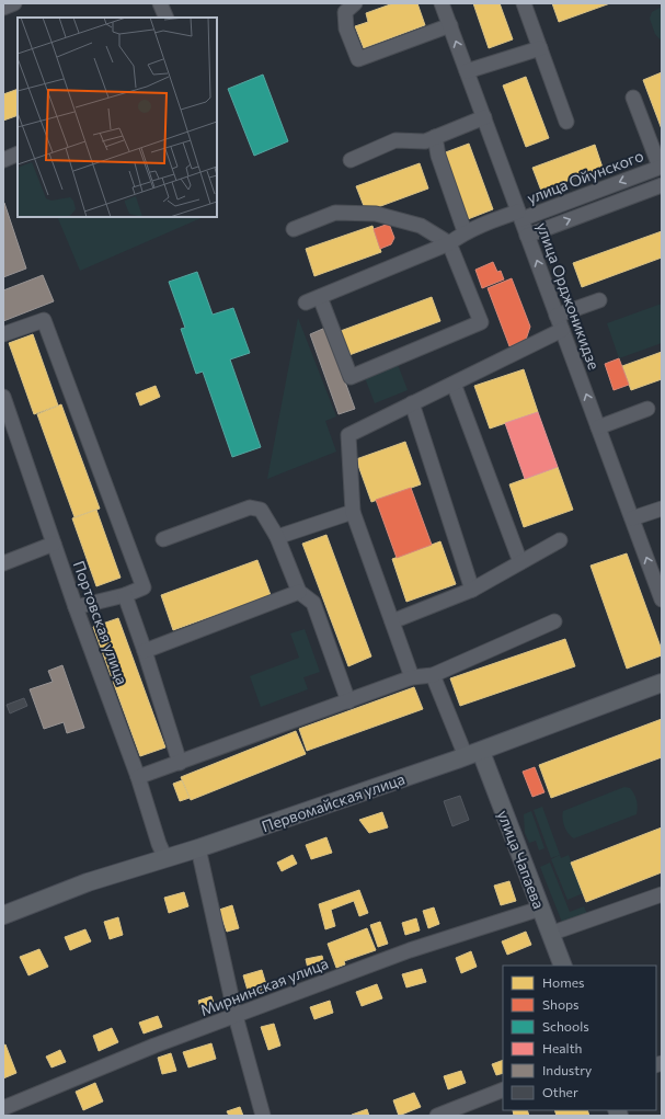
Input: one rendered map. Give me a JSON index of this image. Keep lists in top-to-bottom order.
{
  "streets": {
    "main road": ["Первомайская улица", "улица Чапаева"],
    "street": [
      "улица Ойунского",
      "улица Орджоникидзе",
      "Портовская улица",
      "Мирнинская улица"
    ]
  },
  "crossings": [
    ["улица Ойунского", "улица Орджоникидзе"],
    ["Портовская улица", "Первомайская улица"],
    ["Первомайская улица", "улица Чапаева"],
    ["улица Чапаева", "Мирнинская улица"]
  ],
  "legend": [
    "Homes",
    "Shops",
    "Schools",
    "Health",
    "Industry",
    "Other"
  ]
}
